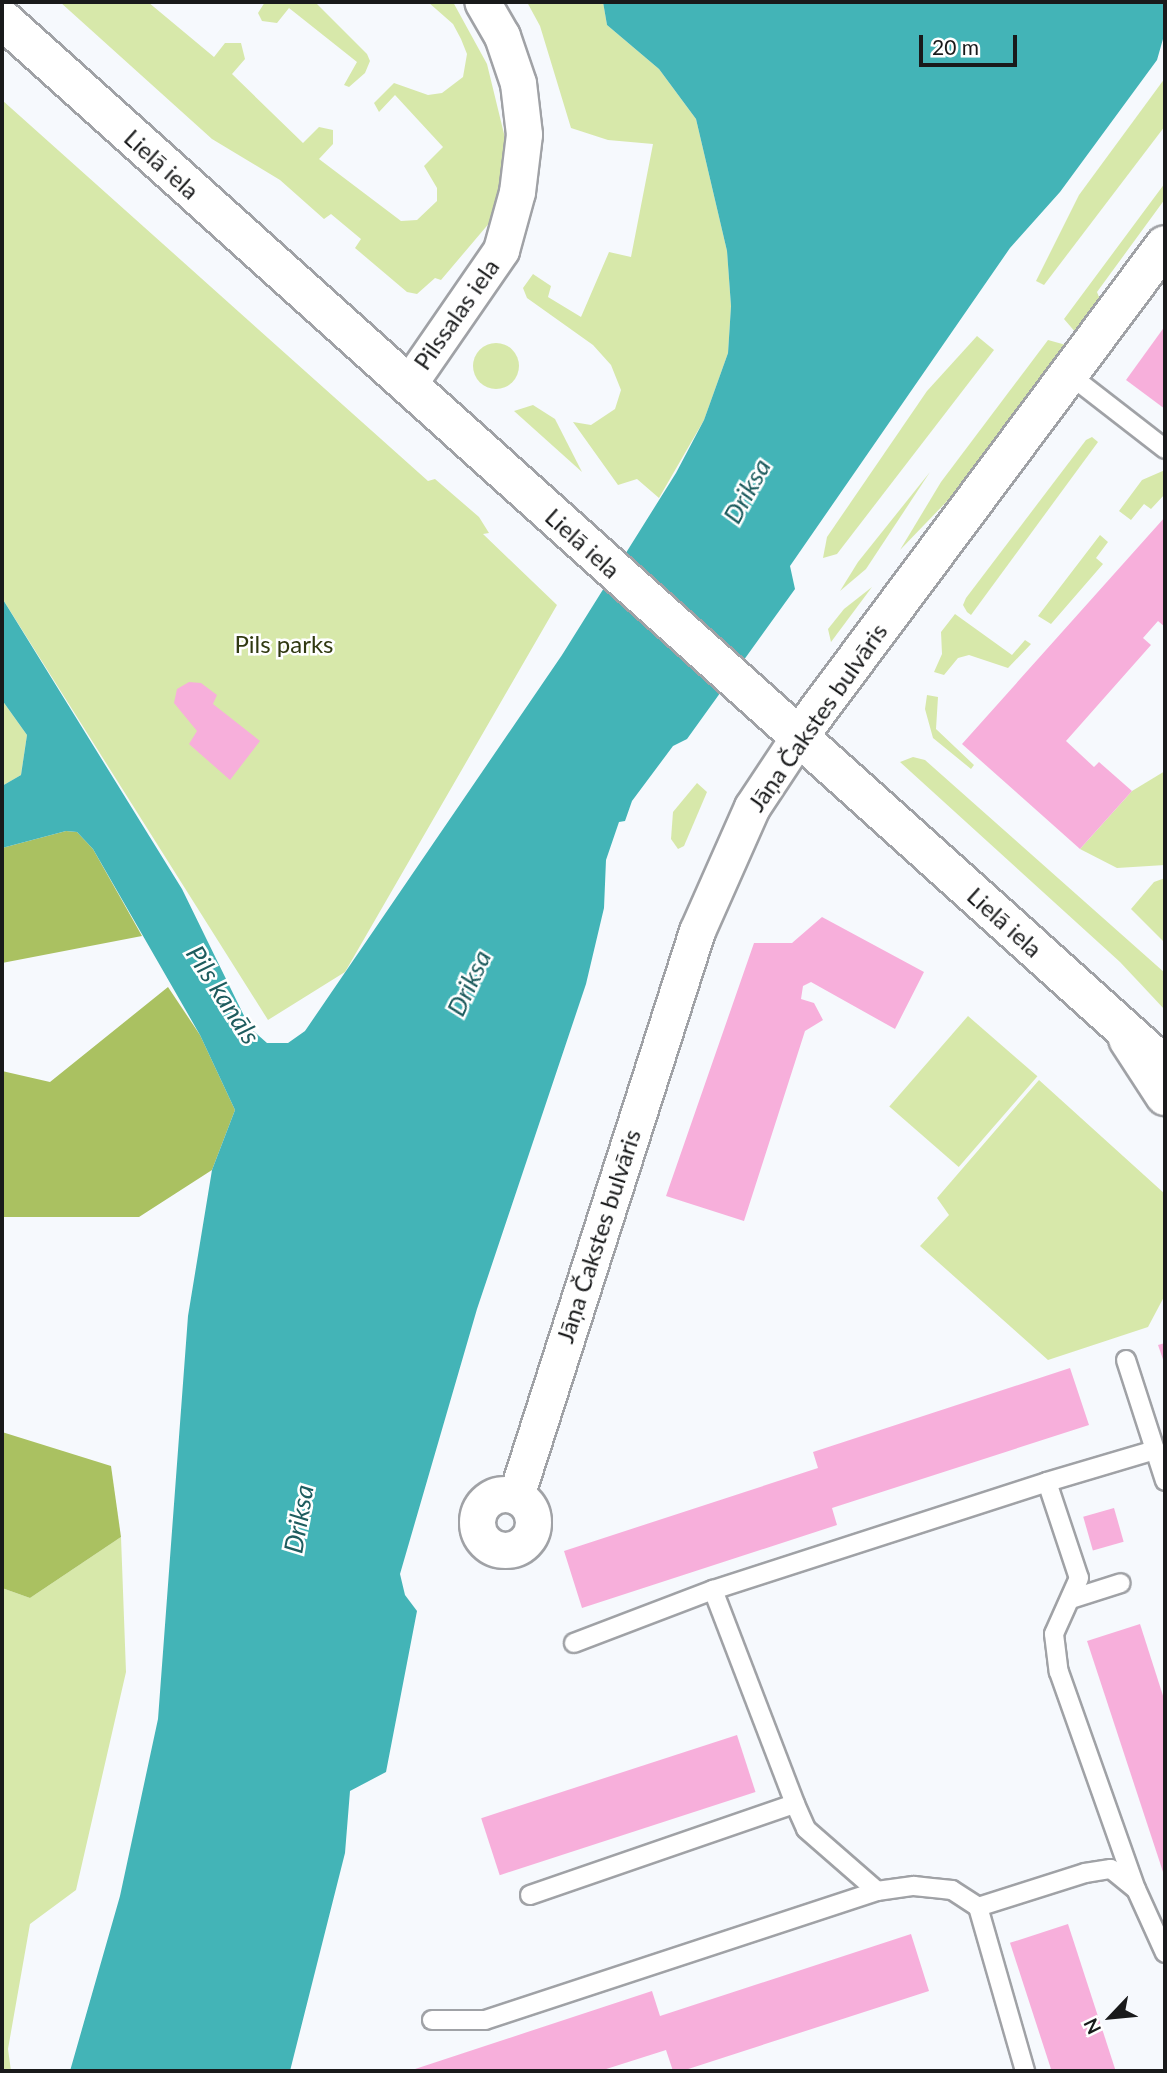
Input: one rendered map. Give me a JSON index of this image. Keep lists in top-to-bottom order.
{
  "streets": {
    "main road": ["Lielā iela", "Jāņa Čakstes bulvāris"],
    "street": ["Pilssalas iela"]
  },
  "crossings": [
    ["Lielā iela", "Pilssalas iela"],
    ["Lielā iela", "Jāņa Čakstes bulvāris"]
  ],
  "water": ["Driksa", "Pils kanāls"],
  "parks": ["Pils parks"],
  "scale_bar": "20 m",
  "north": "bottom left"
}
